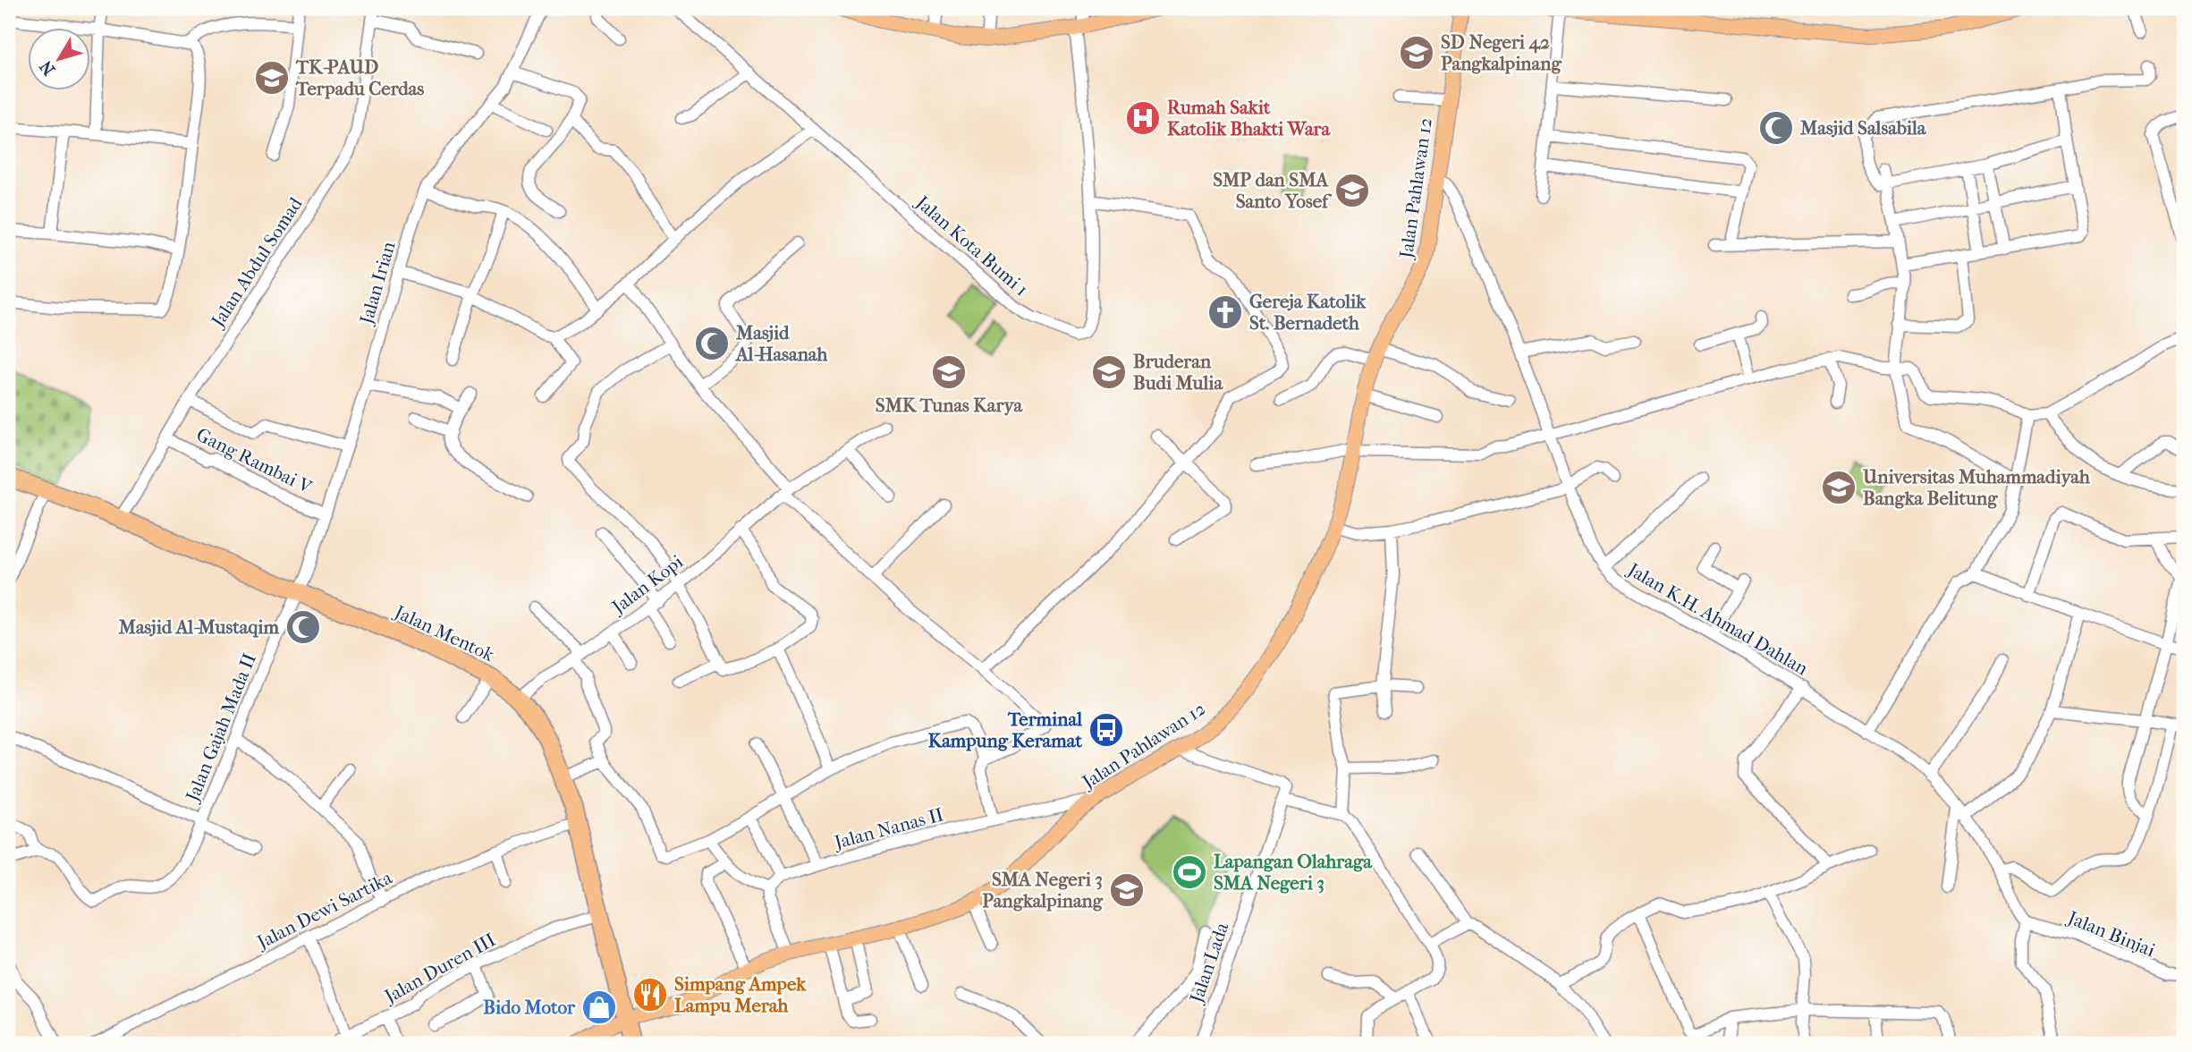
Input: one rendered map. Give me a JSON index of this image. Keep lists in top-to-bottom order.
{
  "streets": {
    "highway": ["Jalan Mentok"],
    "main road": ["Jalan Pahlawan 12"],
    "street": [
      "Jalan Kota Bumi 1",
      "Jalan Abdul Somad",
      "Jalan Irian",
      "Gang Rambai V",
      "Jalan Kopi",
      "Jalan K.H. Ahmad Dahlan",
      "Jalan Gajah Mada II",
      "Jalan Nanas II",
      "Jalan Dewi Sartika",
      "Jalan Binjai",
      "Jalan Lada",
      "Jalan Duren III"
    ]
  },
  "crossings": [
    ["Jalan Pahlawan 12", "Jalan K.H. Ahmad Dahlan"],
    ["Jalan Pahlawan 12", "Jalan Mentok"],
    ["Jalan Pahlawan 12", "Jalan Nanas II"],
    ["Jalan Abdul Somad", "Gang Rambai V"],
    ["Jalan Abdul Somad", "Jalan Mentok"],
    ["Jalan Irian", "Gang Rambai V"],
    ["Jalan Irian", "Jalan Mentok"],
    ["Jalan Irian", "Jalan Gajah Mada II"],
    ["Jalan Kopi", "Jalan Mentok"],
    ["Jalan K.H. Ahmad Dahlan", "Jalan Binjai"],
    ["Jalan Mentok", "Jalan Gajah Mada II"],
    ["Jalan Mentok", "Jalan Dewi Sartika"],
    ["Jalan Mentok", "Jalan Duren III"]
  ],
  "places": {
    "school or university": [
      "SD Negeri 42 Pangkalpinang",
      "TK-PAUD Terpadu Cerdas",
      "SMP dan SMA Santo Yosef",
      "SMK Tunas Karya",
      "Bruderan Budi Mulia",
      "Universitas Muhammadiyah Bangka Belitung",
      "SMA Negeri 3 Pangkalpinang"
    ],
    "hospital": ["Rumah Sakit Katolik Bhakti Wara"],
    "mosque": ["Masjid Salsabila", "Masjid Al-Hasanah", "Masjid Al-Mustaqim"],
    "church": ["Gereja Katolik St. Bernadeth"],
    "bus stop": ["Terminal Kampung Keramat"],
    "sports": ["Lapangan Olahraga SMA Negeri 3"],
    "restaurant": ["Simpang Ampek Lampu Merah"],
    "shop": ["Bido Motor"]
  },
  "north": "bottom left"
}
